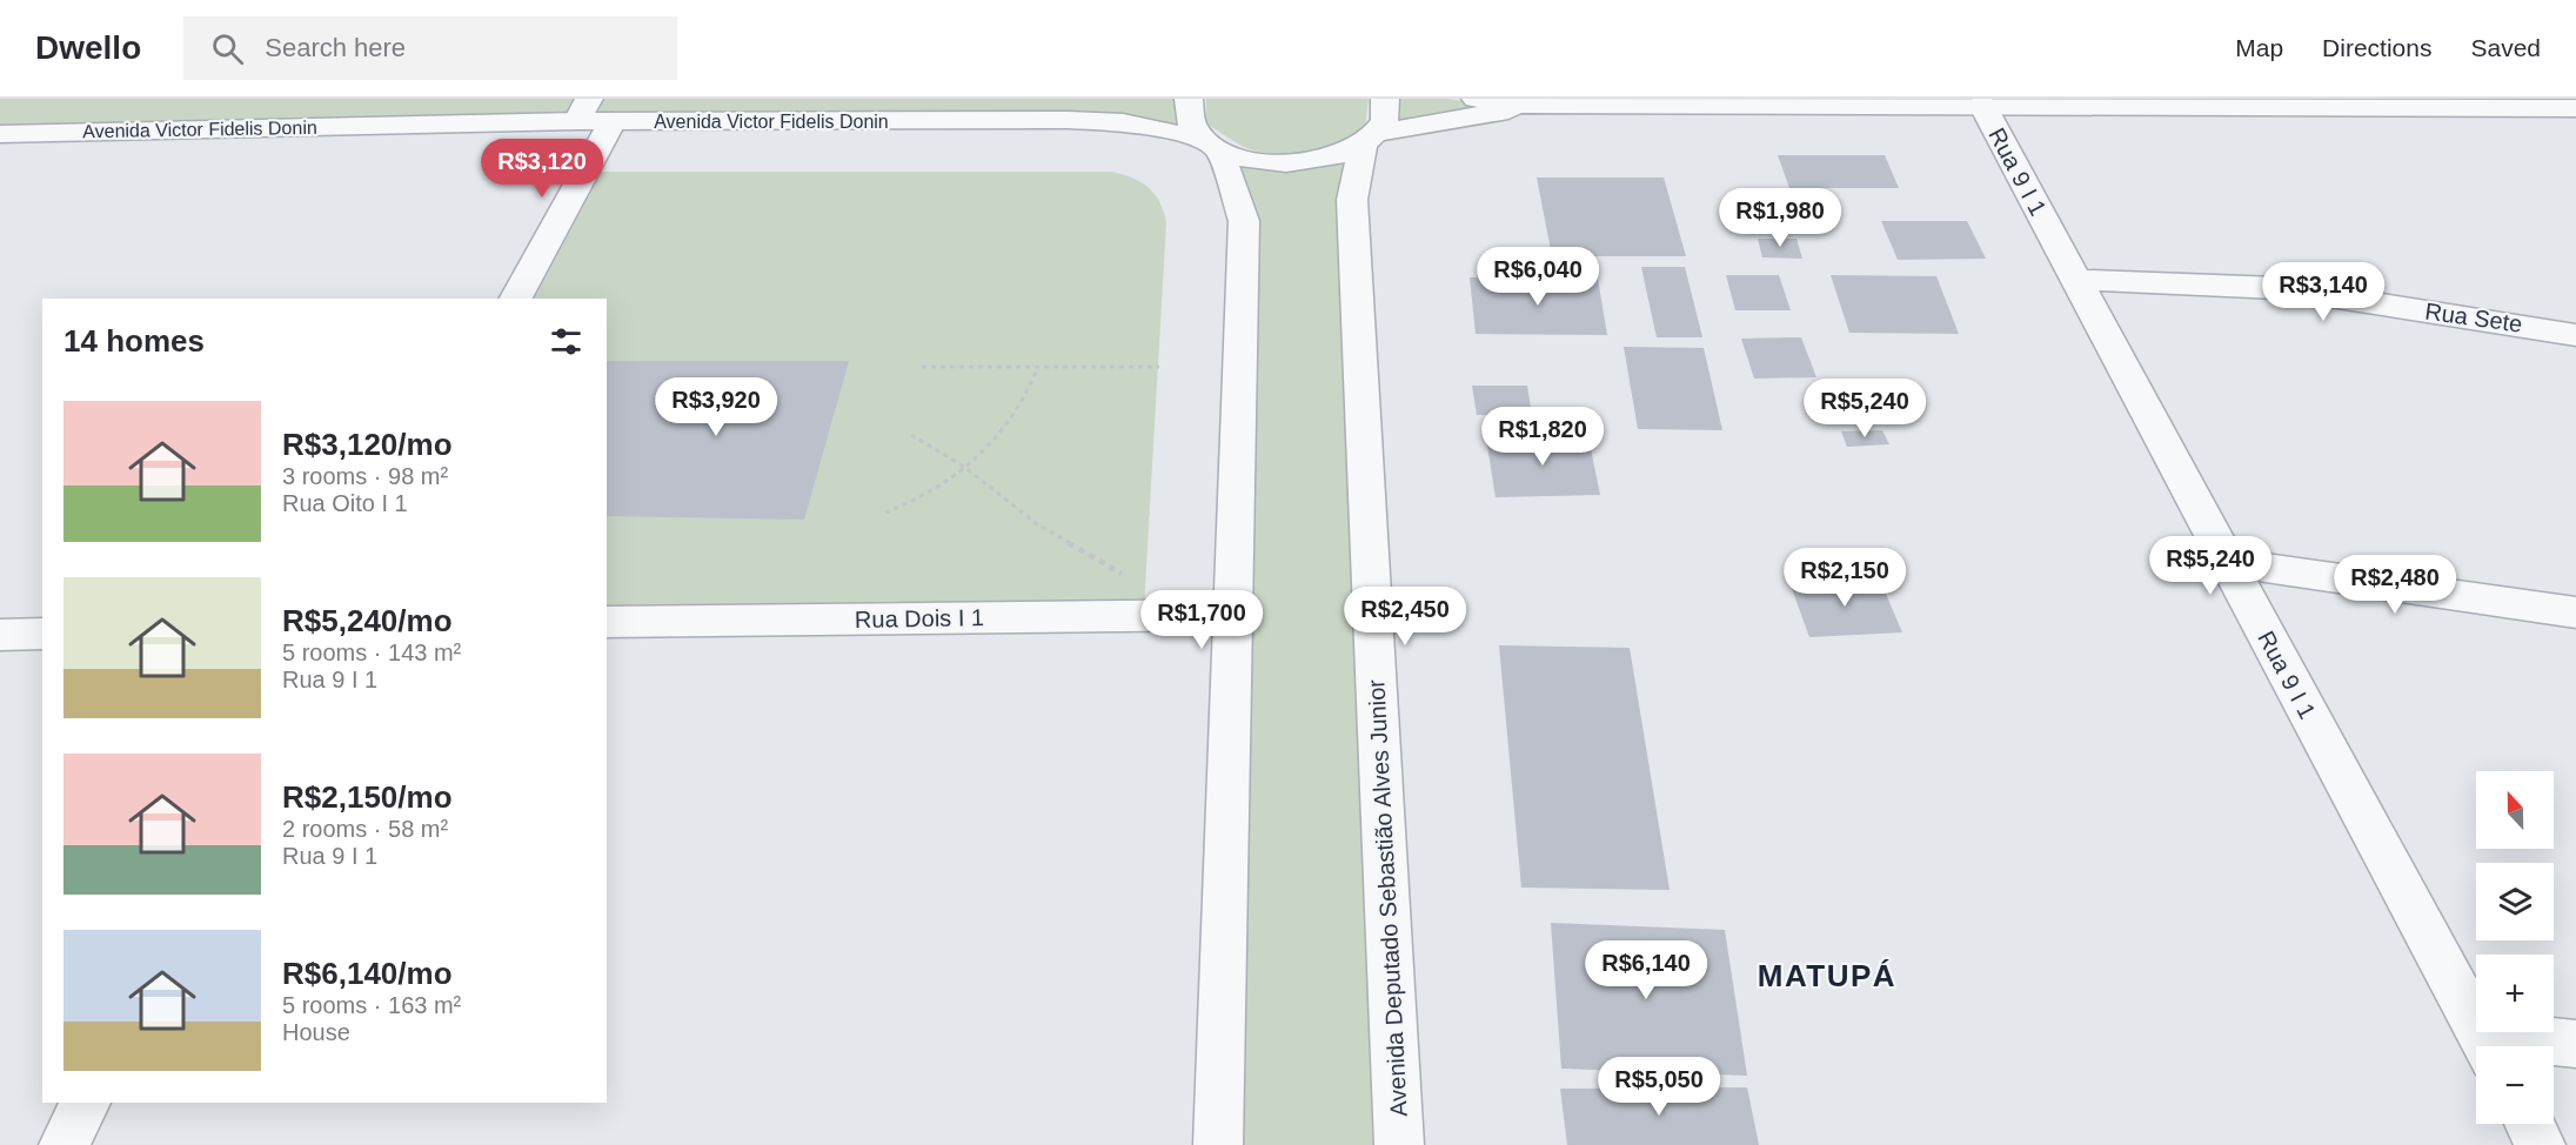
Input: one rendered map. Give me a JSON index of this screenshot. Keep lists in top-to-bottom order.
{
  "streets": {
    "street": [
      "Avenida Victor Fidelis Donin",
      "Rua 9 I 1",
      "Rua Sete",
      "Rua Dois I 1",
      "Avenida Deputado Sebastião Alves Junior"
    ]
  },
  "crossings": [
    ["Avenida Victor Fidelis Donin", "Avenida Deputado Sebastião Alves Junior"],
    ["Rua 9 I 1", "Rua Sete"]
  ],
  "districts": ["MATUPÁ"],
  "north": "top",
  "page": {
    "header": "Dwello",
    "search": "Search here",
    "nav": ["Map", "Directions", "Saved"],
    "price": [
      "R$3,120",
      "R$1,980",
      "R$6,040",
      "R$3,140",
      "R$3,920",
      "R$5,240",
      "R$1,820",
      "R$5,240",
      "R$2,150",
      "R$2,480",
      "R$2,450",
      "R$1,700",
      "R$6,140",
      "R$5,050"
    ],
    "heading": "14 homes",
    "list": [
      {
        "name": "R$3,120/mo",
        "note": "3 rooms · 98 m² · Rua Oito I 1"
      },
      {
        "name": "R$5,240/mo",
        "note": "5 rooms · 143 m² · Rua 9 I 1"
      },
      {
        "name": "R$2,150/mo",
        "note": "2 rooms · 58 m² · Rua 9 I 1"
      },
      {
        "name": "R$6,140/mo",
        "note": "5 rooms · 163 m² · House"
      }
    ],
    "map_buttons": ["+", "−"]
  }
}
